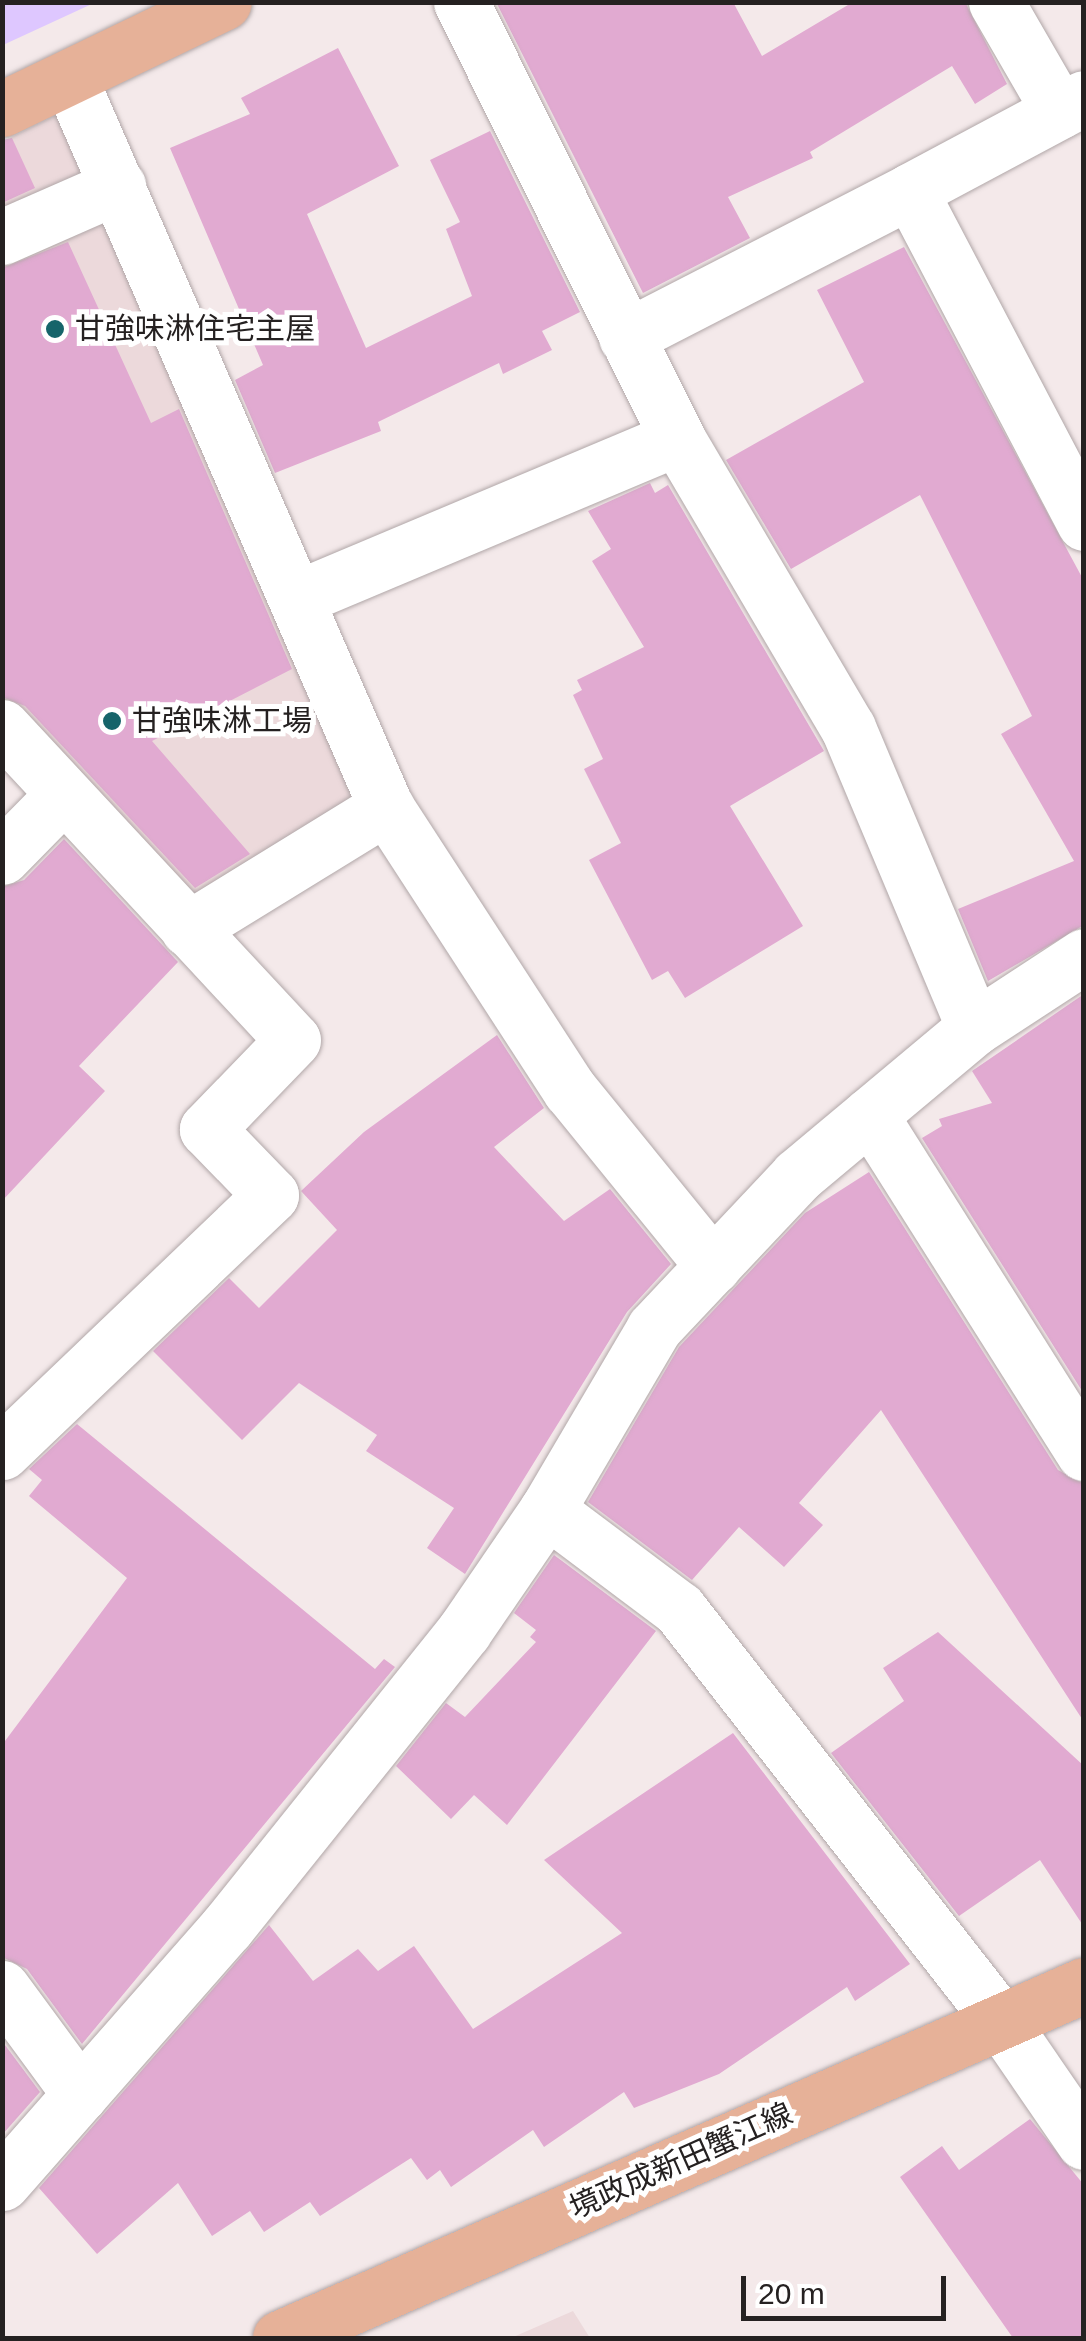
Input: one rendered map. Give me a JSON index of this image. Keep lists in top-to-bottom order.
{
  "streets": {
    "main road": ["境政成新田蟹江線"]
  },
  "places": ["甘強味淋住宅主屋", "甘強味淋工場"],
  "scale_bar": "20 m"
}
